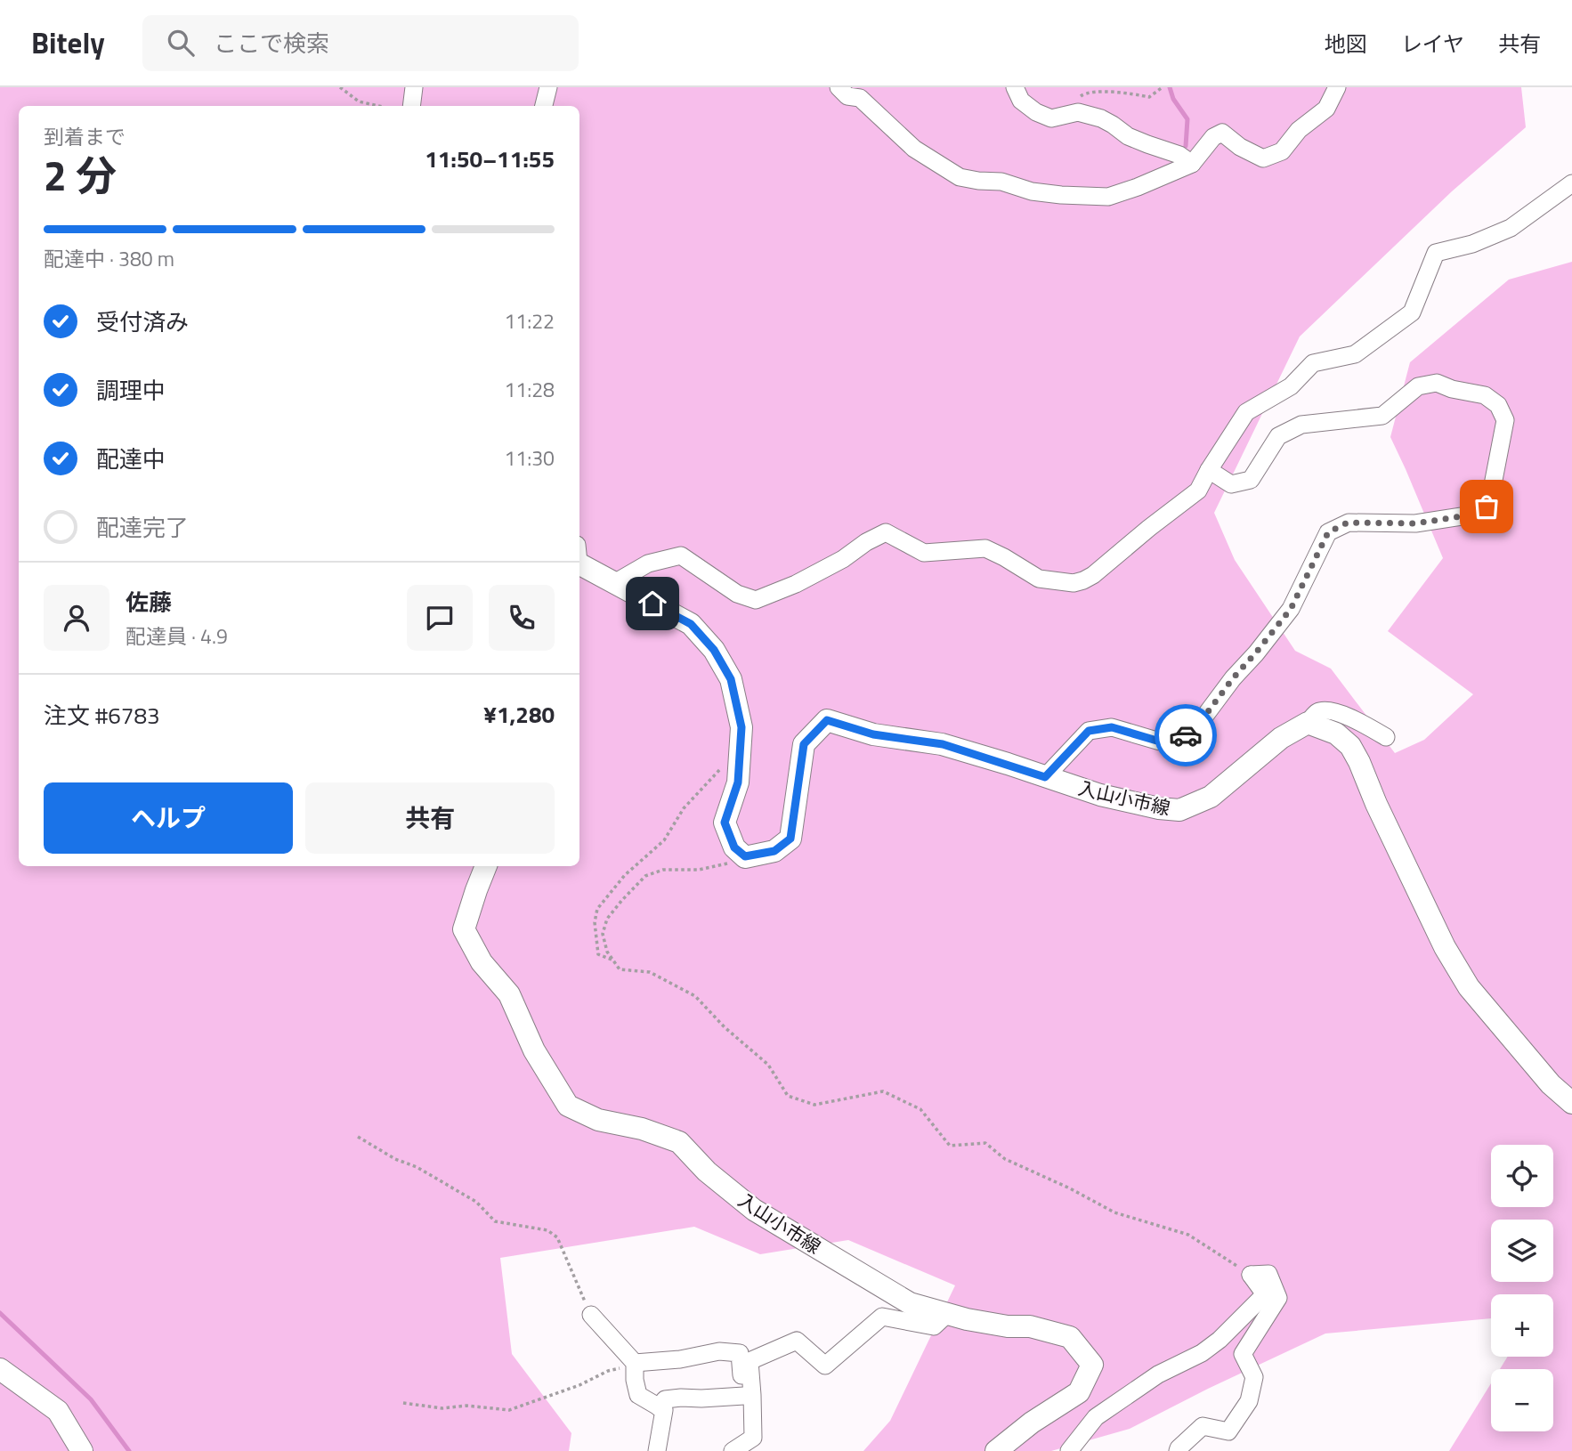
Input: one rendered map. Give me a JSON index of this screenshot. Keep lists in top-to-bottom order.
{
  "streets": {
    "main road": ["入山小市線"]
  },
  "page": {
    "header": "Bitely",
    "search": "ここで検索",
    "nav": ["地図", "レイヤ", "共有"],
    "heading": ["2 分", "到着まで", "11:50–11:55"],
    "panel": [
      "佐藤",
      "配達員 · 4.9",
      "注文 #6783",
      "¥1,280"
    ],
    "bar": "配達中 · 380 m",
    "list": [
      ["受付済み", "11:22"],
      ["調理中", "11:28"],
      ["配達中", "11:30"],
      "配達完了"
    ],
    "buttons": ["ヘルプ", "共有"],
    "map_buttons": ["+", "−"]
  }
}
